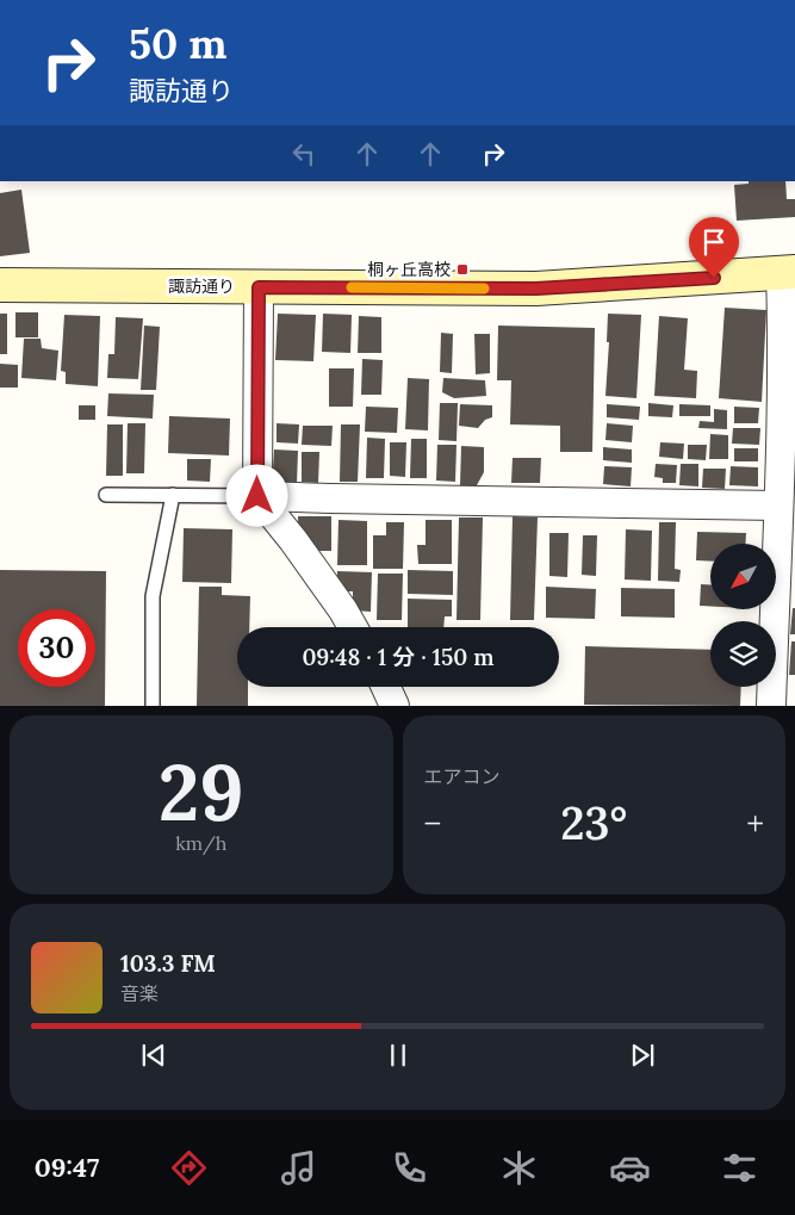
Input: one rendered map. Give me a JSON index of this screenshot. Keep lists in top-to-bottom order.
{
  "streets": {
    "street": ["諏訪通り"]
  },
  "places": {
    "transit": ["桐ヶ丘高校"]
  },
  "north": "bottom left",
  "page": {
    "turn": ["50 m", "諏訪通り"],
    "limit": "30",
    "trip": "09:48 · 1 分 · 150 m",
    "tile": [
      ["29", "km/h"],
      "エアコン"
    ],
    "heat": ["−", "23°", "+"],
    "song": ["103.3 FM", "音楽"],
    "tabs": "09:47"
  }
}
